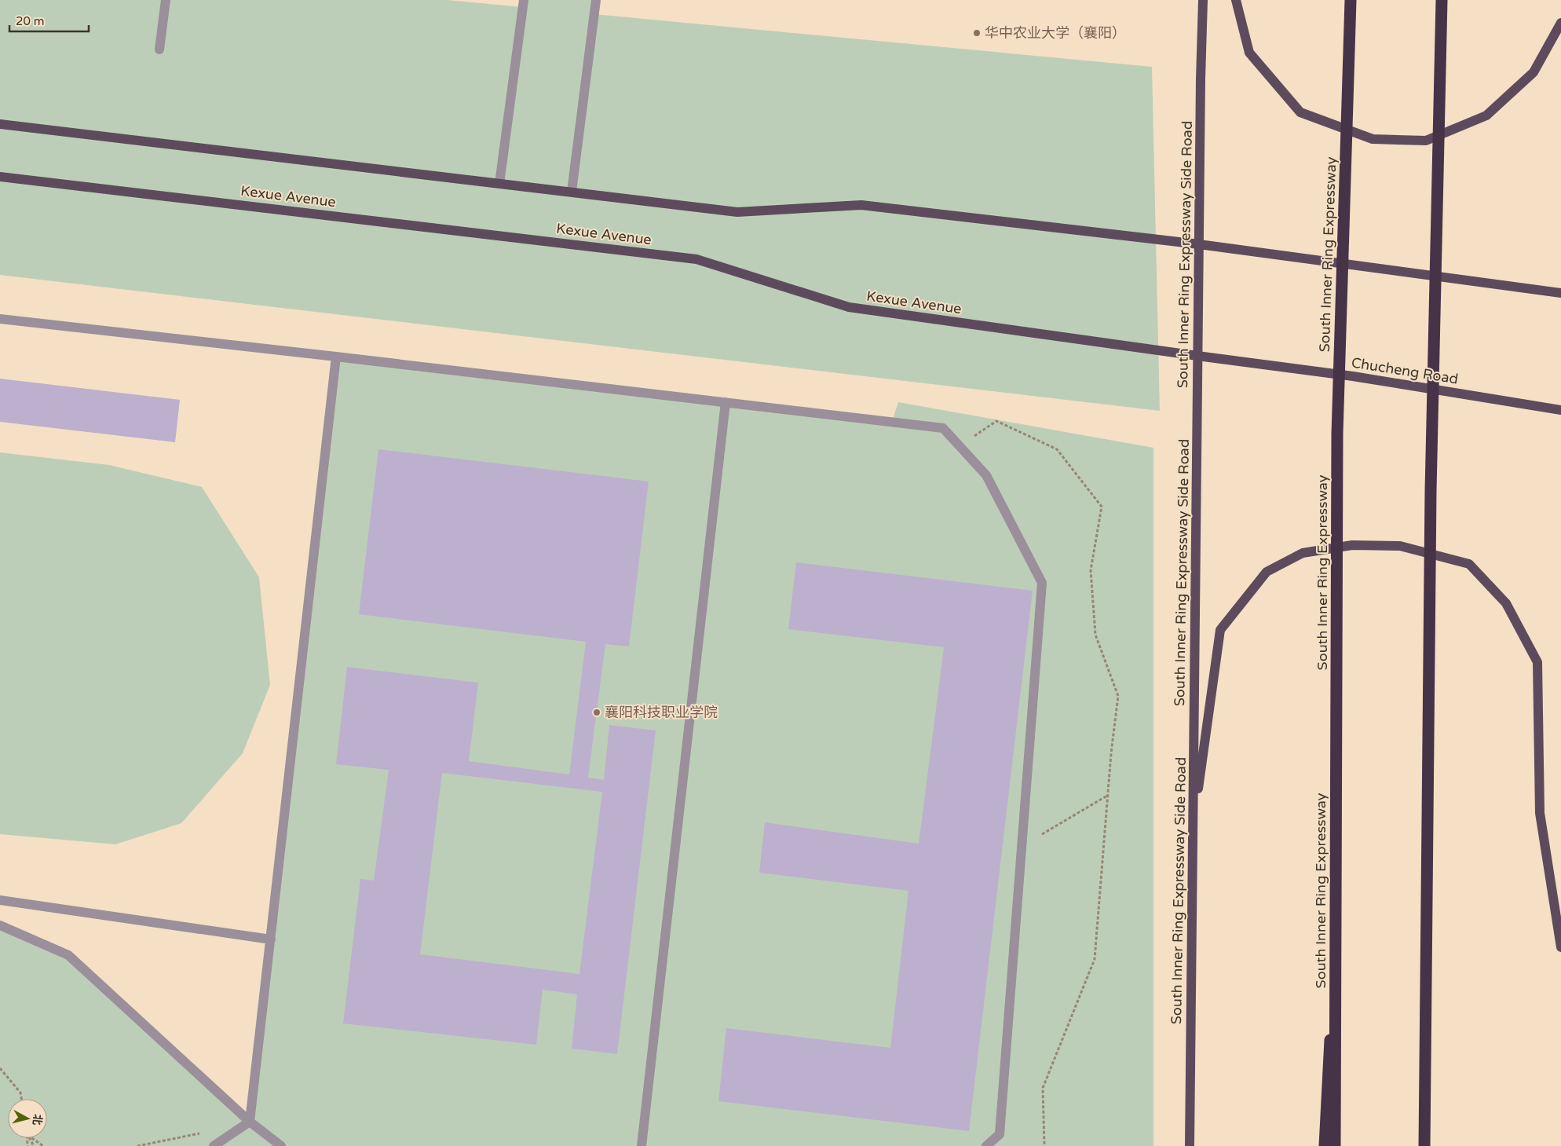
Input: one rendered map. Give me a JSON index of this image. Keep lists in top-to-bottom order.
{
  "streets": {
    "highway": ["South Inner Ring Expressway"],
    "main road": ["Kexue Avenue", "South Inner Ring Expressway Side Road", "Chucheng Road"]
  },
  "crossings": [
    ["Kexue Avenue", "South Inner Ring Expressway Side Road"],
    ["Kexue Avenue", "Chucheng Road"],
    ["South Inner Ring Expressway Side Road", "Chucheng Road"]
  ],
  "places": ["华中农业大学（襄阳）", "襄阳科技职业学院"],
  "scale_bar": "20 m",
  "north": "right"
}
